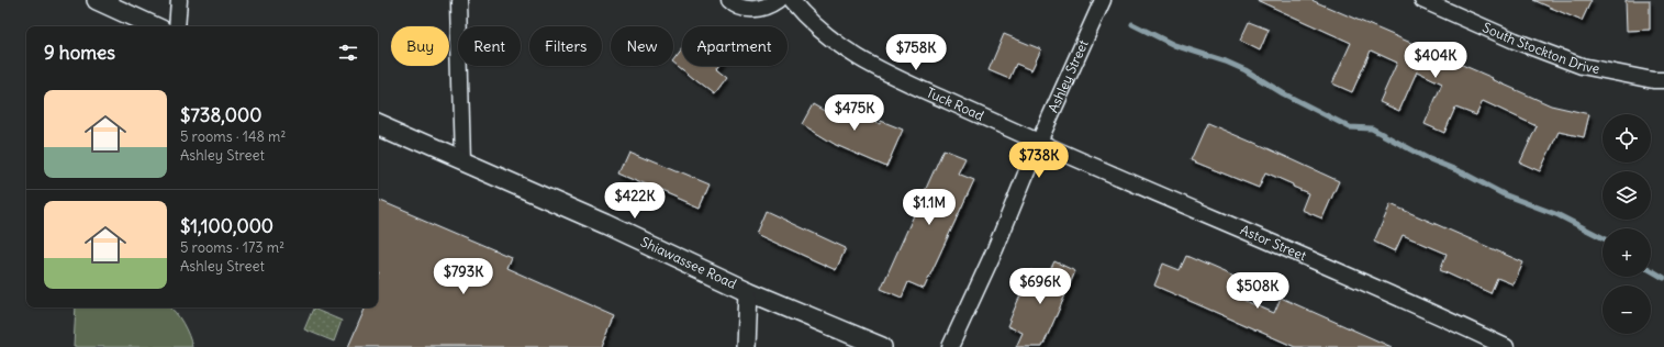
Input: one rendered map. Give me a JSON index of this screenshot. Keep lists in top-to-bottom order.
{
  "streets": {
    "street": [
      "South Stockton Drive",
      "Ashley Street",
      "Tuck Road",
      "Astor Street",
      "Shiawassee Road"
    ]
  },
  "crossings": [
    ["Ashley Street", "Tuck Road"],
    ["Ashley Street", "Astor Street"],
    ["Tuck Road", "Astor Street"]
  ],
  "page": {
    "chip": [
      "Buy",
      "Rent",
      "Filters",
      "New",
      "Apartment"
    ],
    "heading": "9 homes",
    "price": [
      "$758K",
      "$404K",
      "$475K",
      "$738K",
      "$422K",
      "$1.1M",
      "$793K",
      "$696K",
      "$508K"
    ],
    "list": [
      {
        "name": "$738,000",
        "note": "5 rooms · 148 m² · Ashley Street"
      },
      {
        "name": "$1,100,000",
        "note": "5 rooms · 173 m² · Ashley Street"
      }
    ],
    "map_buttons": ["+", "−"]
  }
}
